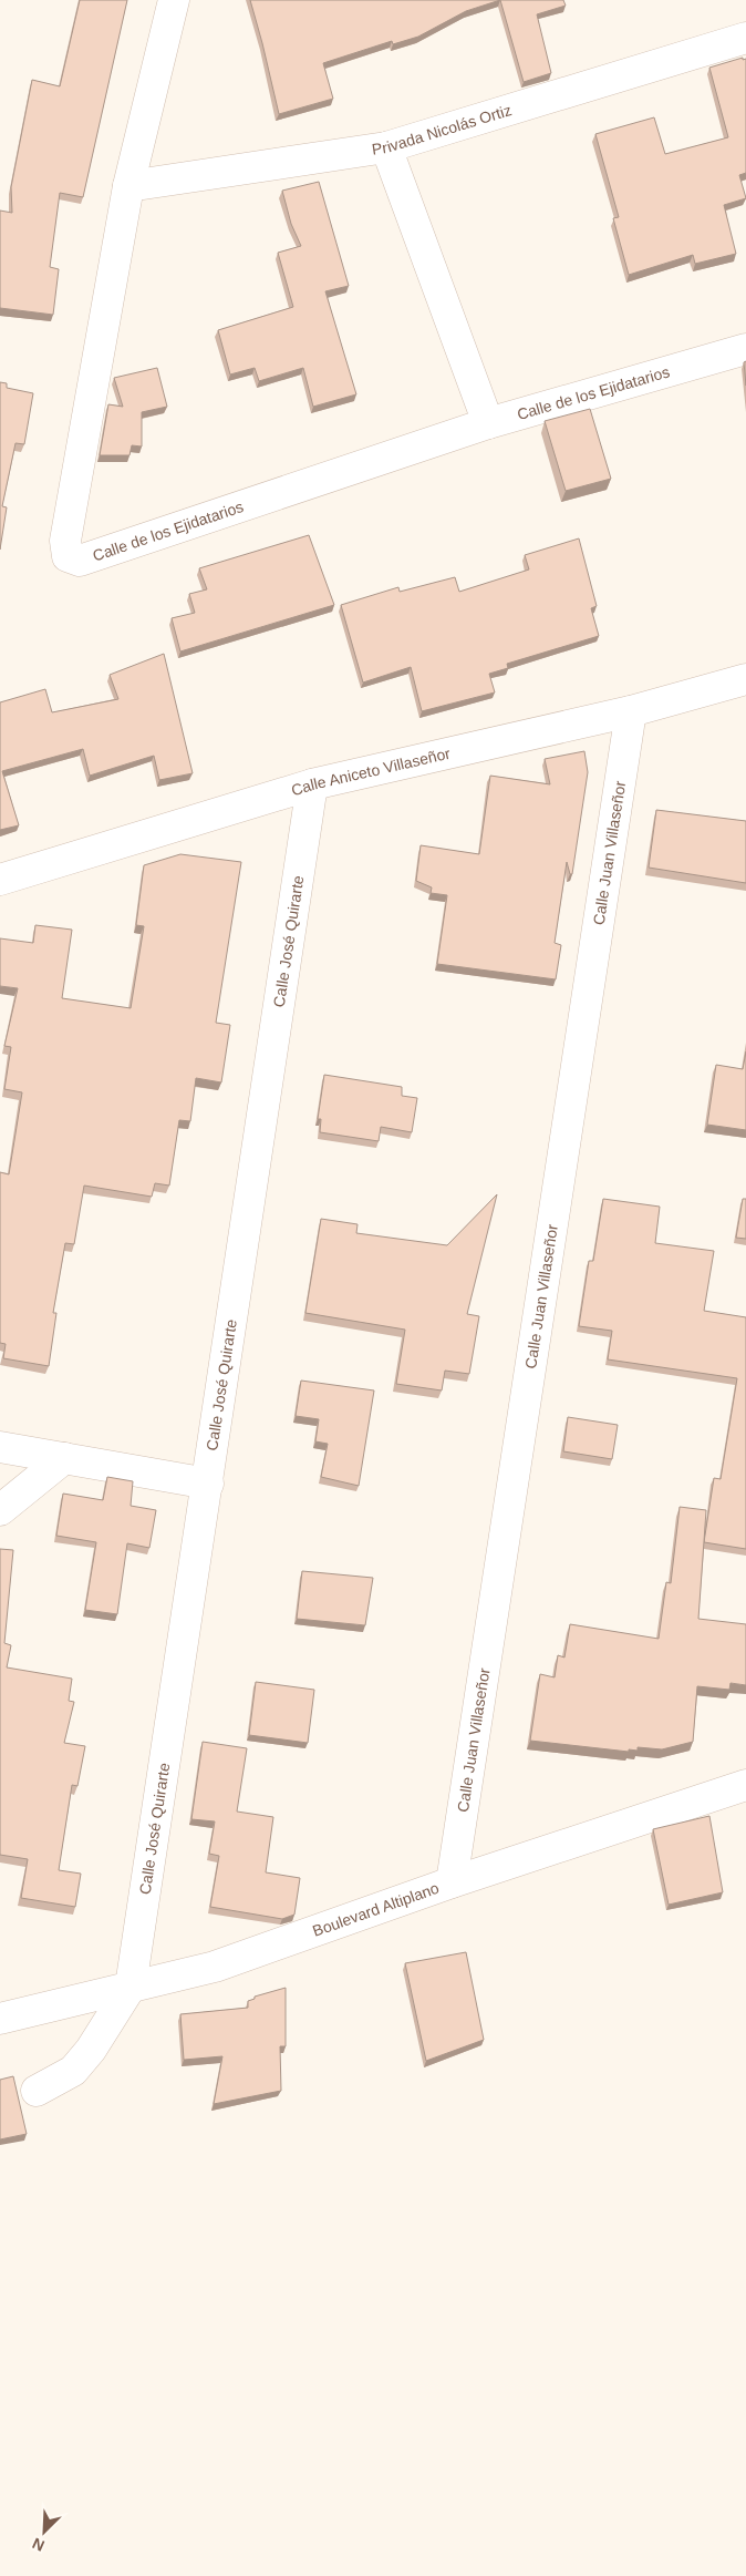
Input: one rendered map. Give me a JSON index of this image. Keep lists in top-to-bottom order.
{
  "streets": {
    "street": [
      "Privada Nicolás Ortiz",
      "Calle de los Ejidatarios",
      "Calle Aniceto Villaseñor",
      "Calle Juan Villaseñor",
      "Calle José Quirarte",
      "Boulevard Altiplano"
    ]
  },
  "crossings": [
    ["Privada Nicolás Ortiz", "Calle de los Ejidatarios"],
    ["Calle Aniceto Villaseñor", "Calle Juan Villaseñor"],
    ["Calle Aniceto Villaseñor", "Calle José Quirarte"],
    ["Calle Juan Villaseñor", "Boulevard Altiplano"],
    ["Calle José Quirarte", "Boulevard Altiplano"]
  ],
  "north": "bottom left"
}
